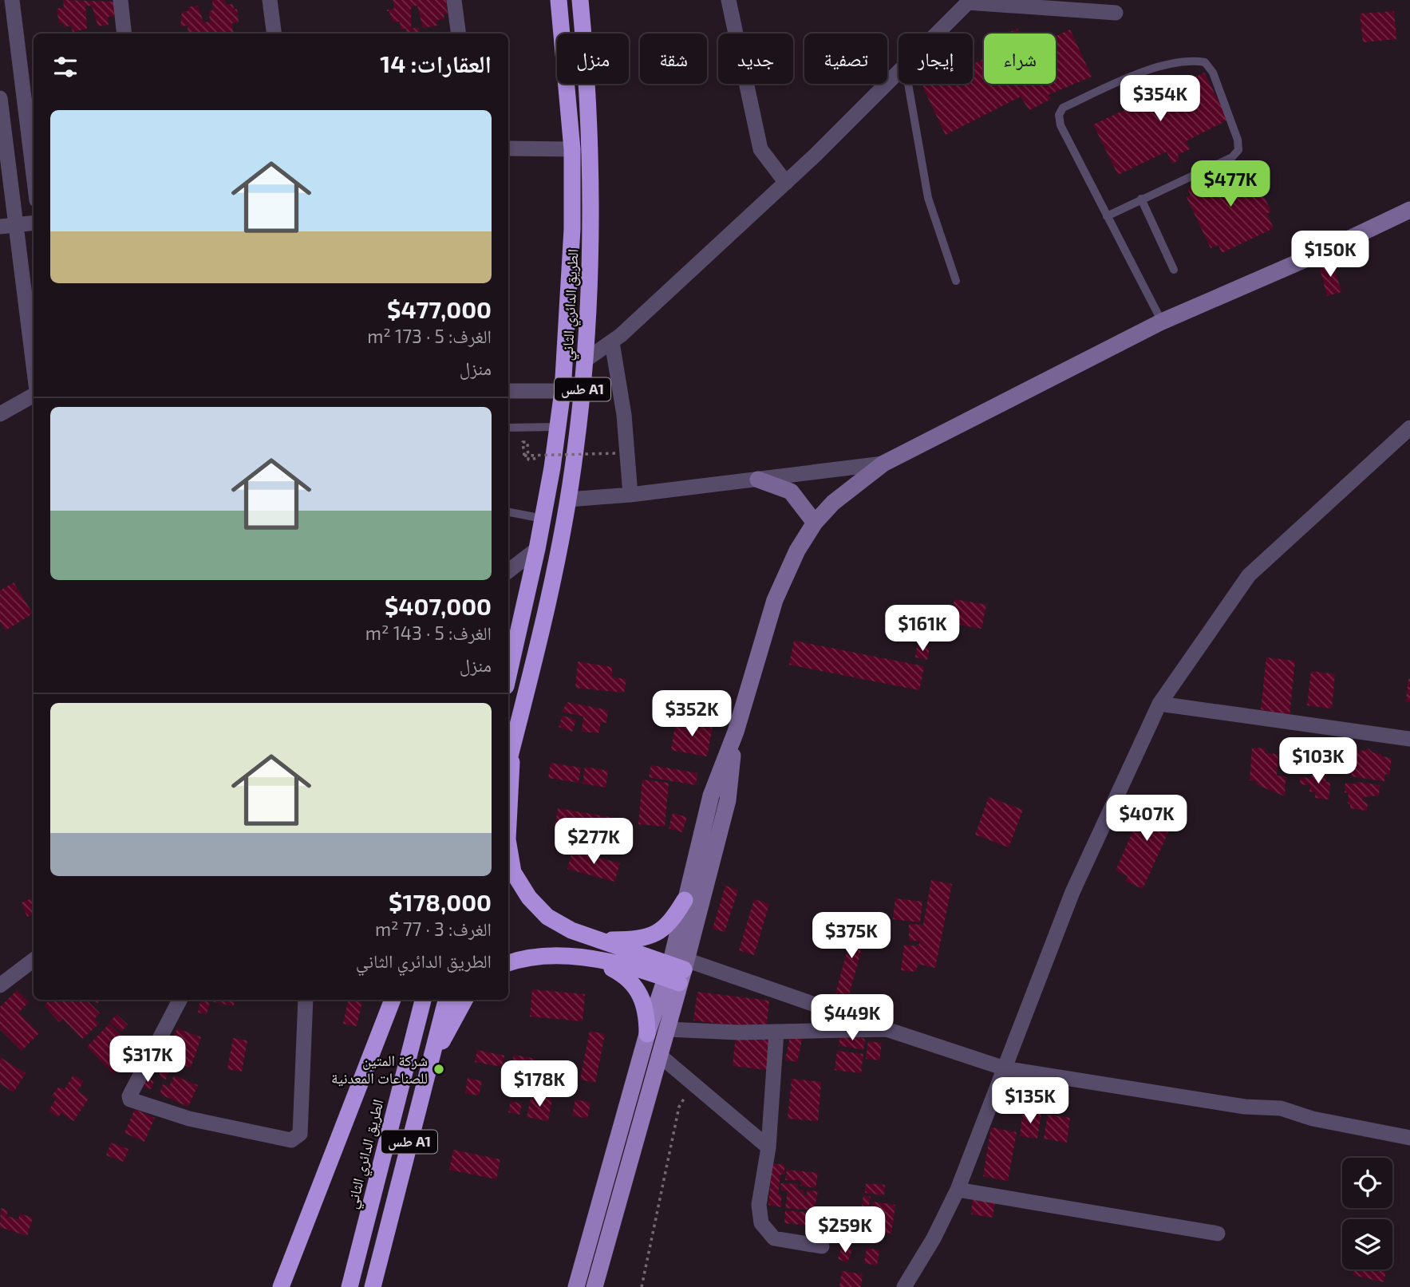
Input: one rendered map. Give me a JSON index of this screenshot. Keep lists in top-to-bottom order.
{
  "streets": {
    "highway": ["الطريق الدائري الثاني", "طس A1"]
  },
  "places": ["شركة المتين للصناعات المعدنية"],
  "page": {
    "chip": [
      "شراء",
      "إيجار",
      "تصفية",
      "جديد",
      "شقة",
      "منزل"
    ],
    "heading": "العقارات: 14",
    "price": [
      "$354K",
      "$477K",
      "$150K",
      "$161K",
      "$352K",
      "$103K",
      "$407K",
      "$277K",
      "$375K",
      "$449K",
      "$317K",
      "$178K",
      "$135K",
      "$259K"
    ],
    "list": [
      {
        "name": "$477,000",
        "note": "الغرف: 5 · 173 m² · منزل"
      },
      {
        "name": "$407,000",
        "note": "الغرف: 5 · 143 m² · منزل"
      },
      {
        "name": "$178,000",
        "note": "الغرف: 3 · 77 m² · الطريق الدائري الثاني"
      }
    ]
  }
}
